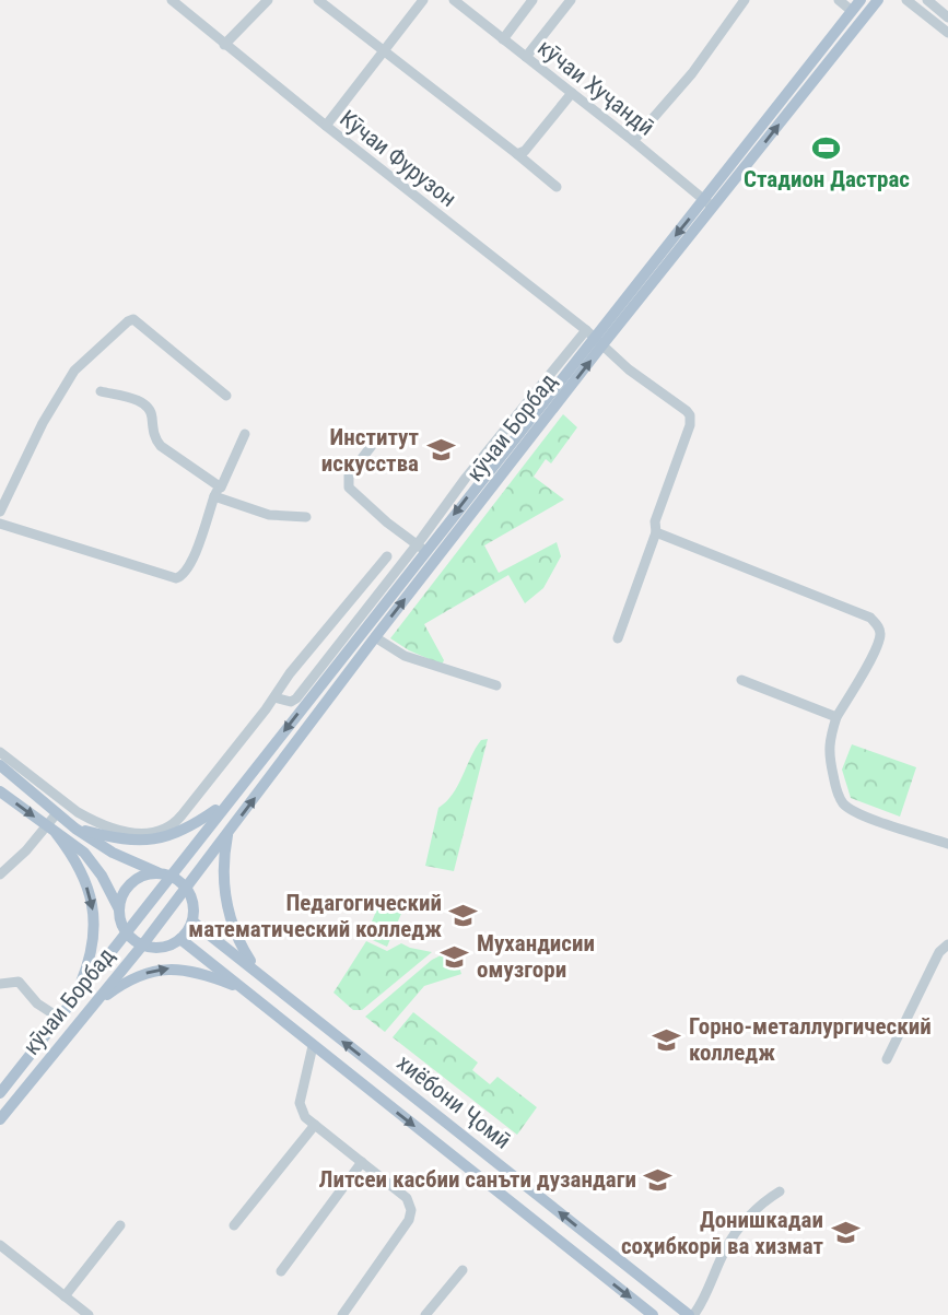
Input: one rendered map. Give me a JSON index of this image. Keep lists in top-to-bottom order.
{
  "streets": {
    "main road": ["кӯчаи Борбад", "хиёбони Ҷомӣ"],
    "street": ["кӯчаи Хуҷандӣ", "Кӯчаи Фурузон"]
  },
  "crossings": [
    ["кӯчаи Хуҷандӣ", "кӯчаи Борбад"],
    ["Кӯчаи Фурузон", "кӯчаи Борбад"],
    ["кӯчаи Борбад", "хиёбони Ҷомӣ"]
  ],
  "places": {
    "sports": ["Стадион Дастрас"],
    "school or university": [
      "Институт искусства",
      "Педагогический математический колледж",
      "Мухандисии омузгори",
      "Горно-металлургический колледж",
      "Литсеи касбии санъти дузандаги",
      "Донишкадаи соҳибкорӣ ва хизмат"
    ]
  }
}
